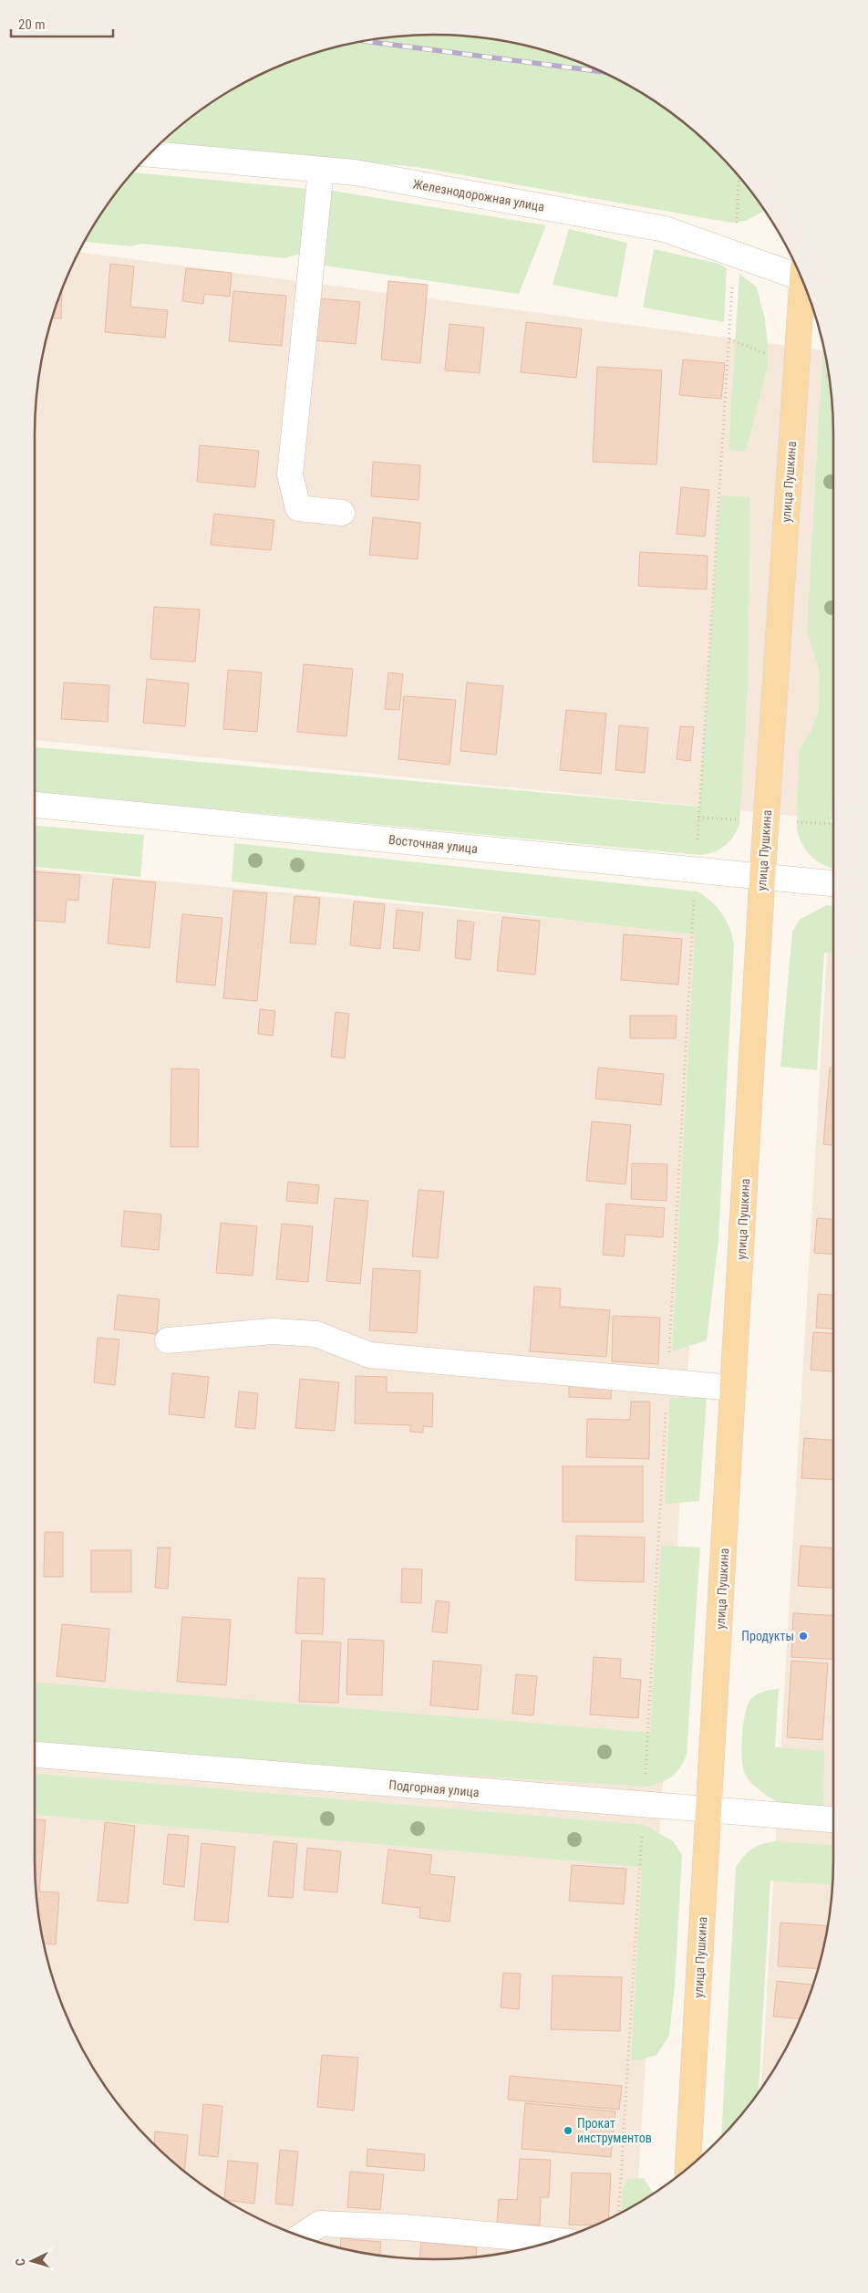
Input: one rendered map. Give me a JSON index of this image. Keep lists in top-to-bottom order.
{
  "streets": {
    "main road": ["улица Пушкина"],
    "street": ["Железнодорожная улица", "Восточная улица", "Подгорная улица"]
  },
  "crossings": [
    ["улица Пушкина", "Восточная улица"],
    ["улица Пушкина", "Подгорная улица"]
  ],
  "places": ["Продукты", "Прокат инструментов"],
  "scale_bar": "20 m",
  "north": "left"
}
